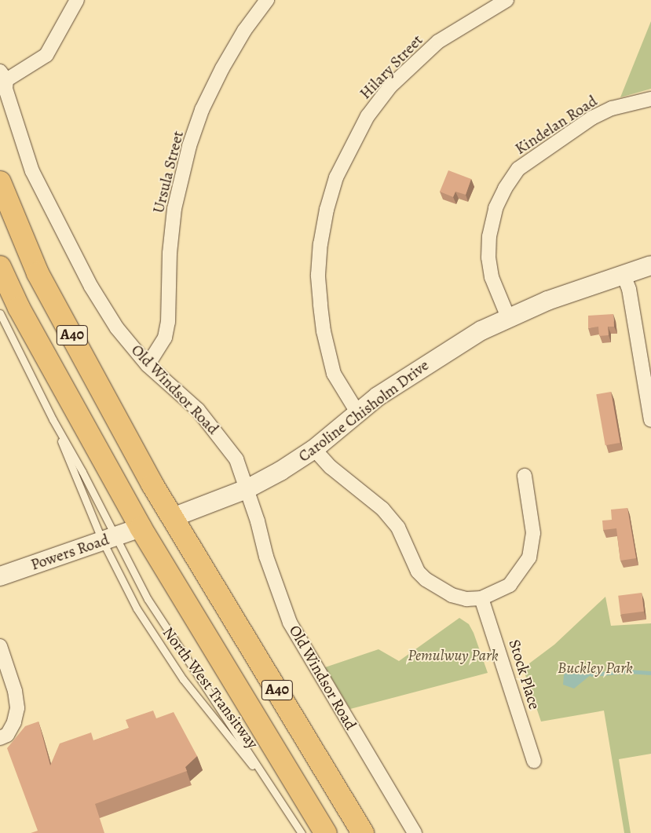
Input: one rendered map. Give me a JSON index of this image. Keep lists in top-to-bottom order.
{
  "streets": {
    "highway": ["A40", "Caroline Chisholm Drive"],
    "main road": ["Powers Road"],
    "street": [
      "Hilary Street",
      "Kindelan Road",
      "Ursula Street",
      "Old Windsor Road",
      "Stock Place"
    ],
    "lane": ["North West Transitway"]
  },
  "crossings": [
    ["Hilary Street", "Caroline Chisholm Drive"],
    ["Kindelan Road", "Caroline Chisholm Drive"],
    ["Ursula Street", "Old Windsor Road"],
    ["A40", "Caroline Chisholm Drive"],
    ["A40", "Powers Road"],
    ["Old Windsor Road", "Caroline Chisholm Drive"],
    ["Caroline Chisholm Drive", "Powers Road"],
    ["Powers Road", "North West Transitway"]
  ],
  "parks": ["Pemulwuy Park", "Buckley Park"]
}
